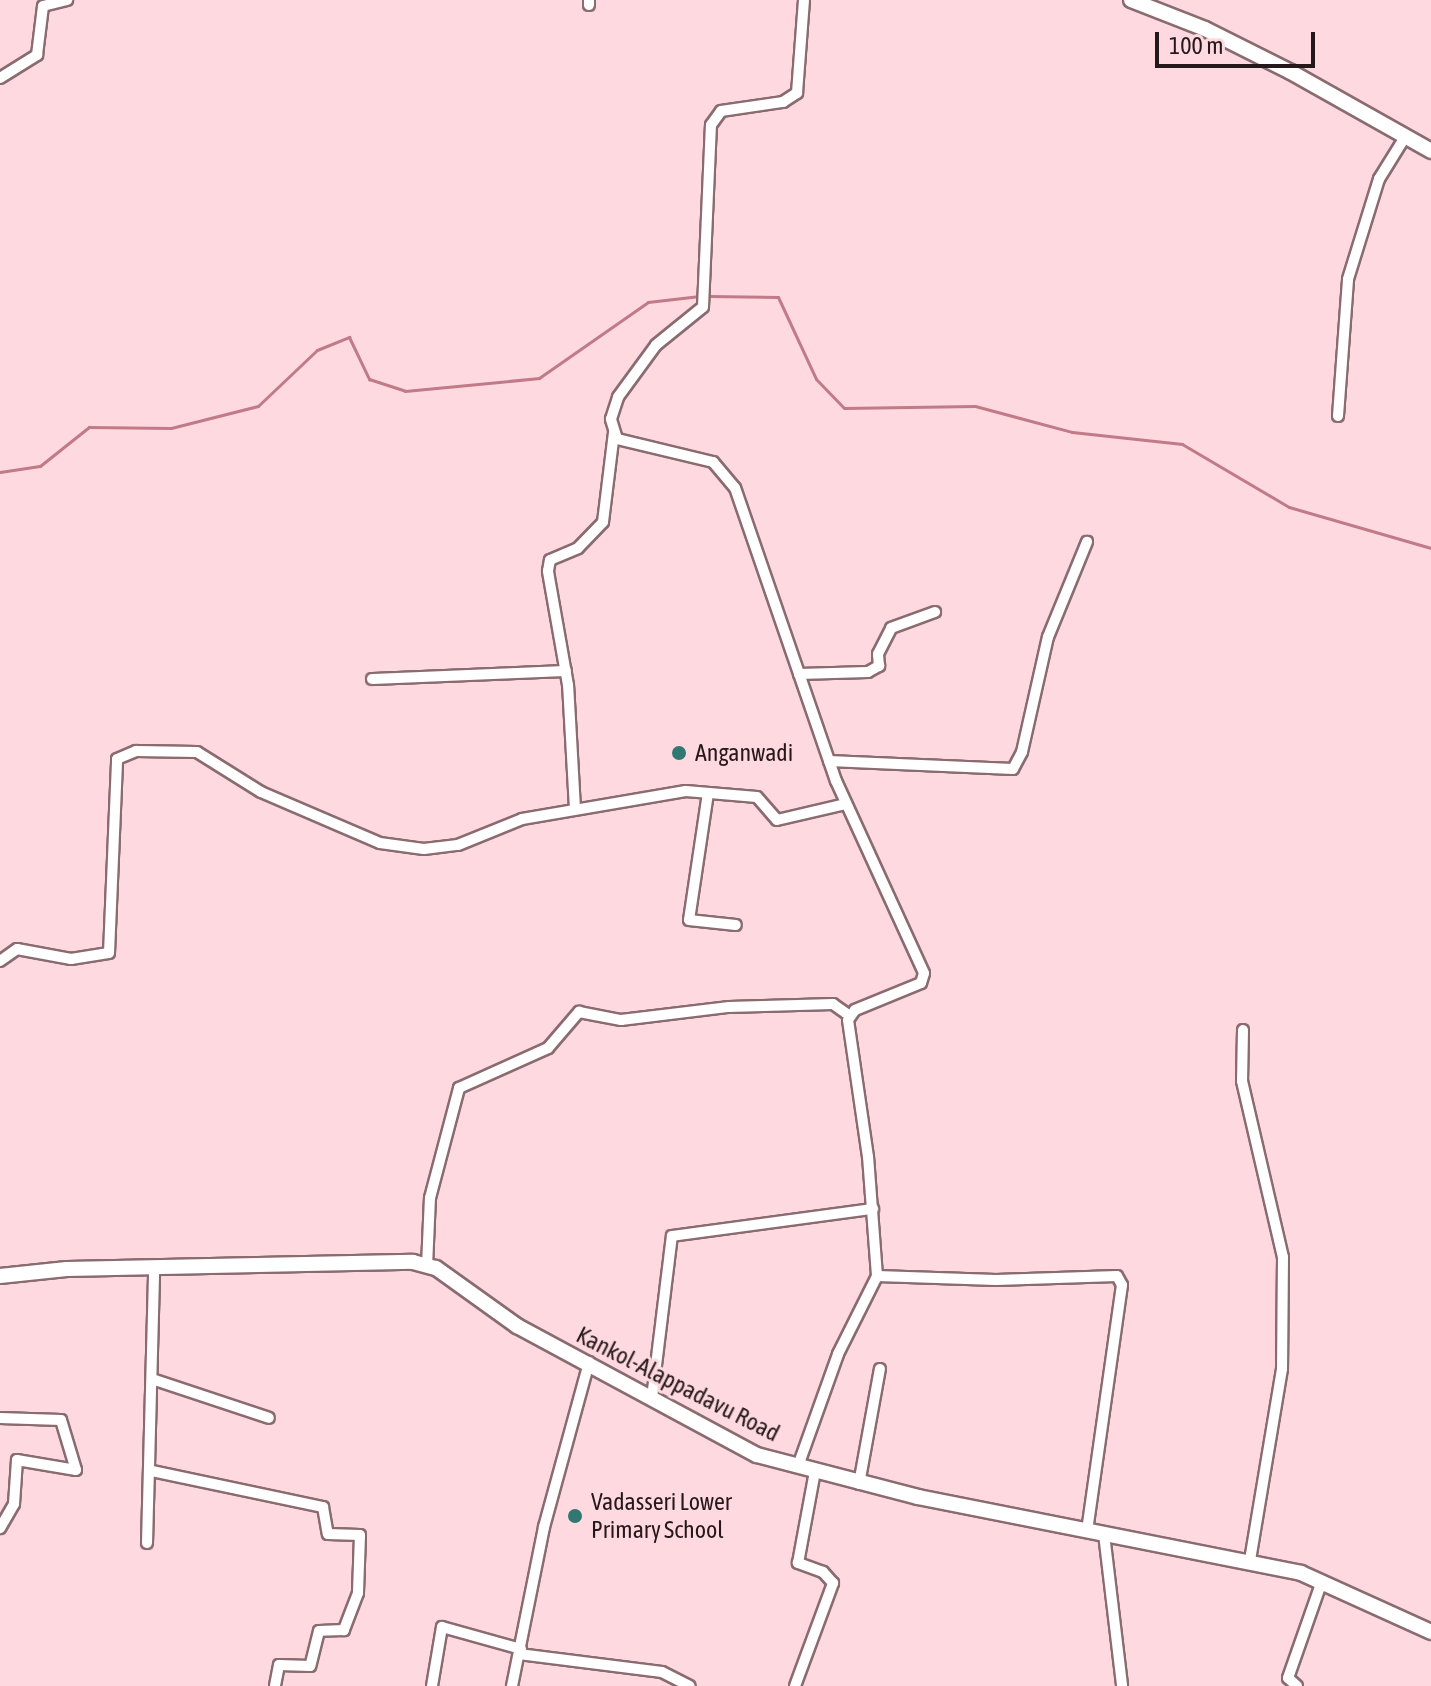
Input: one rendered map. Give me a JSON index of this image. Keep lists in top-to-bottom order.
{
  "streets": {
    "main road": ["Kankol-Alappadavu Road"]
  },
  "places": ["Anganwadi", "Vadasseri Lower Primary School"],
  "scale_bar": "100 m"
}
